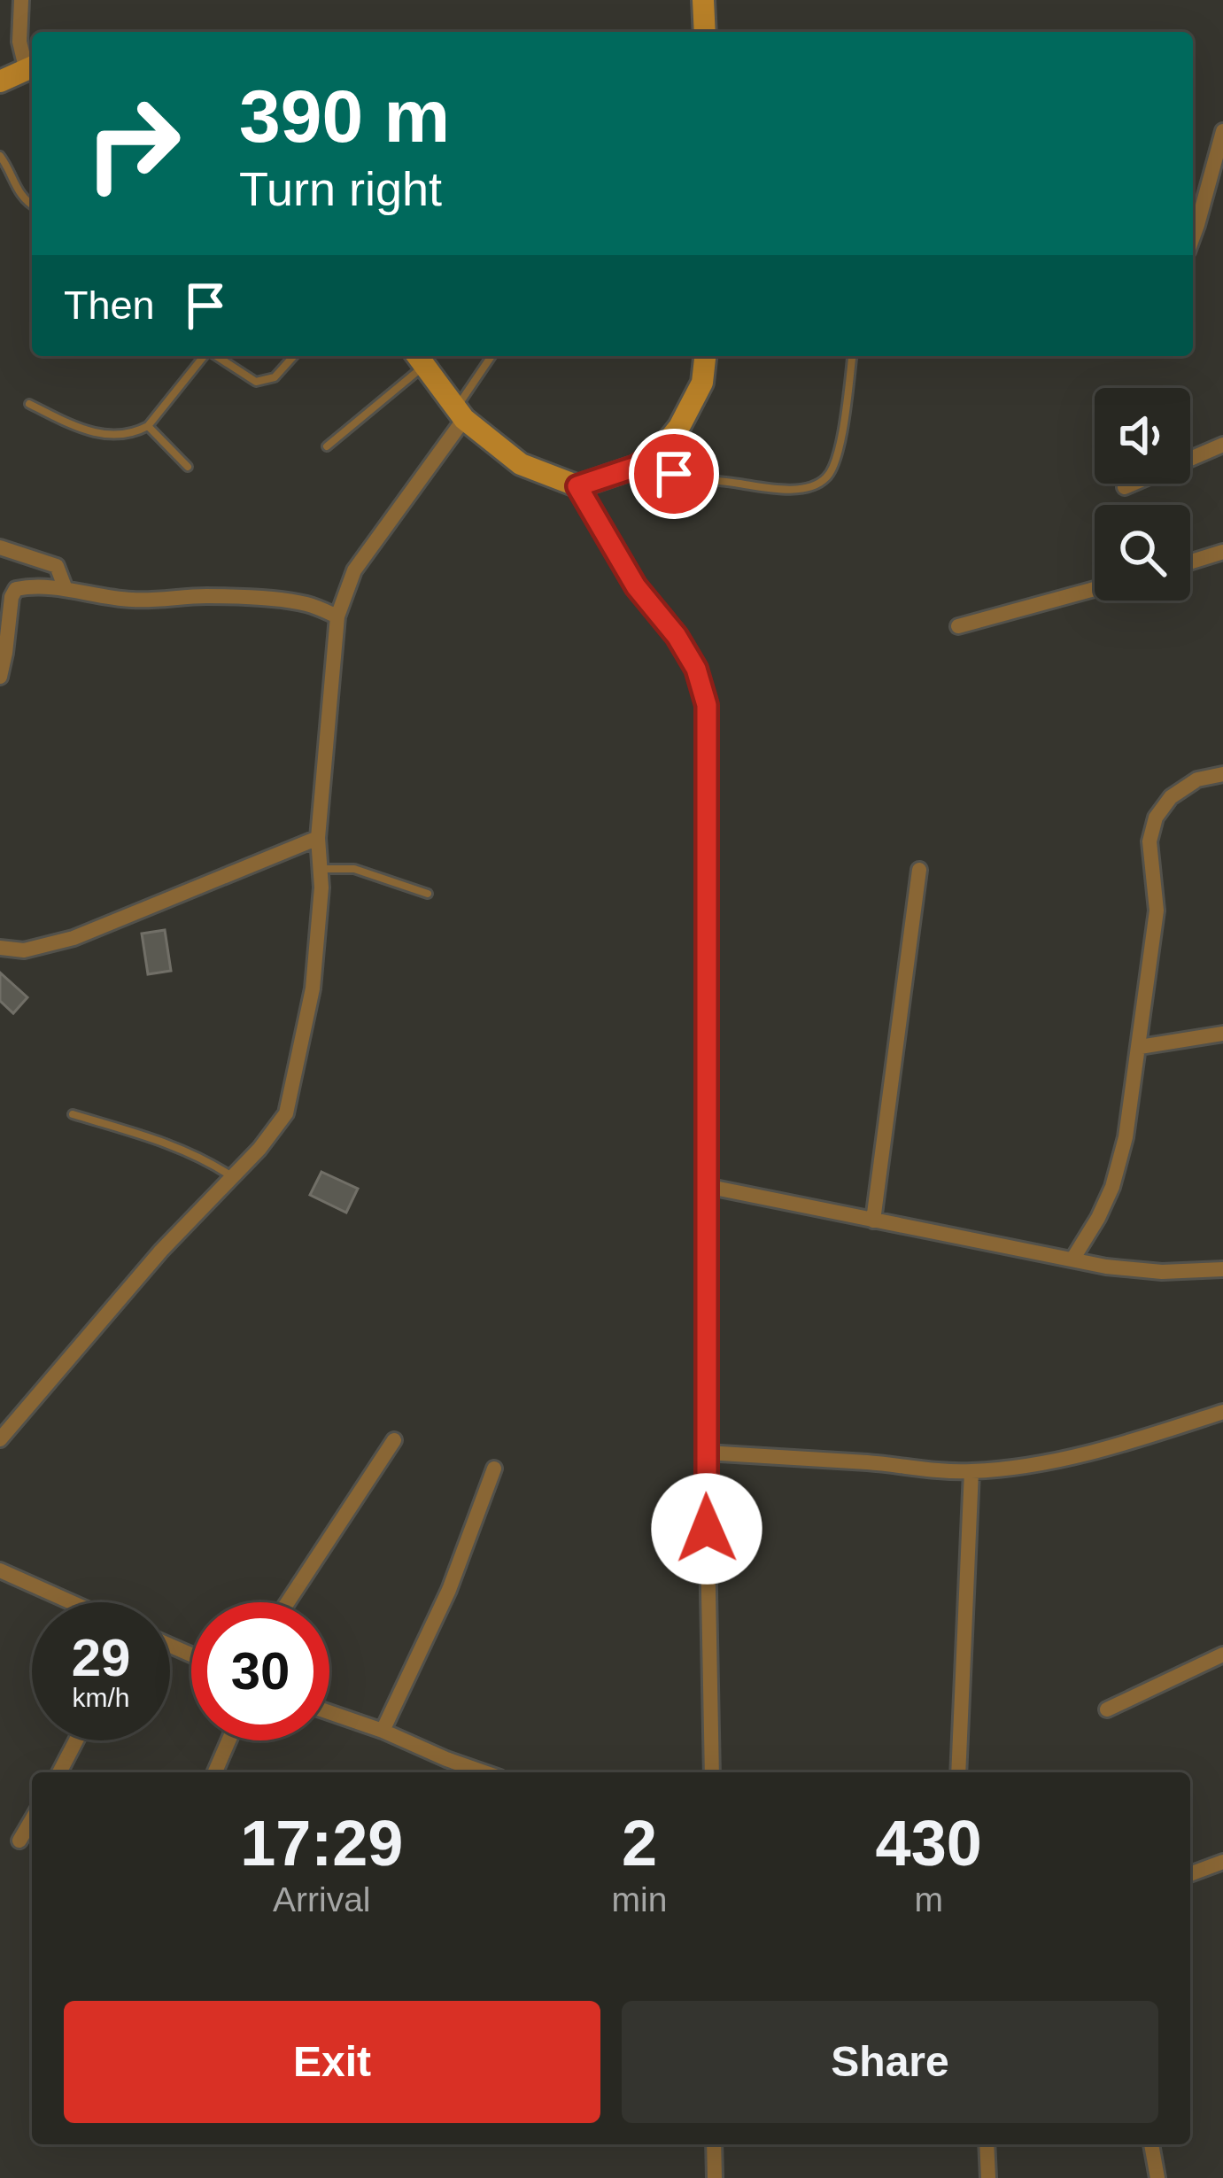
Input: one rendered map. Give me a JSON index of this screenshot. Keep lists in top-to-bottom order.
{
  "page": {
    "turn": ["390 m", "Turn right"],
    "then": "Then",
    "speed": "29 km/h",
    "limit": "30",
    "eta": [
      "17:29",
      "Arrival",
      "2",
      "min",
      "430",
      "m"
    ],
    "buttons": ["Exit", "Share"]
  }
}
